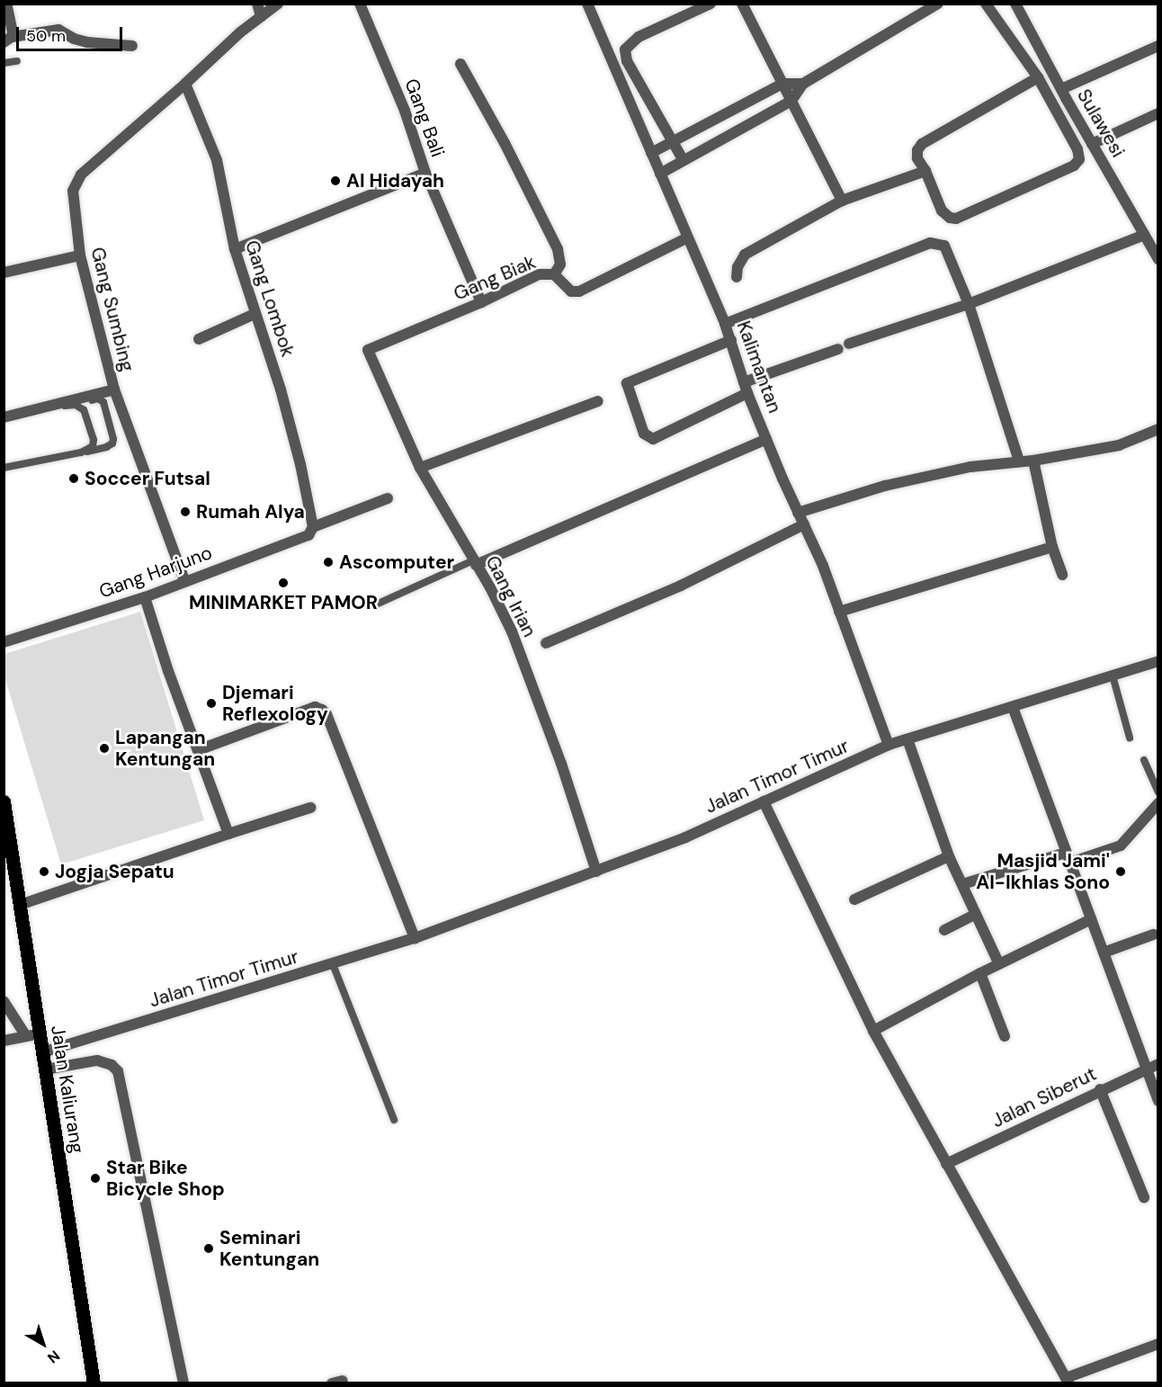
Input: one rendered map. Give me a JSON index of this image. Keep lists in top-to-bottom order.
{
  "streets": {
    "main road": ["Jalan Kaliurang"],
    "street": [
      "Gang Bali",
      "Sulawesi",
      "Gang Biak",
      "Gang Lombok",
      "Gang Sumbing",
      "Kalimantan",
      "Gang Harjuno",
      "Gang Irian",
      "Jalan Timor Timur",
      "Jalan Siberut"
    ]
  },
  "crossings": [
    ["Gang Bali", "Gang Biak"],
    ["Gang Biak", "Kalimantan"],
    ["Gang Biak", "Gang Irian"],
    ["Gang Lombok", "Gang Sumbing"],
    ["Gang Lombok", "Gang Harjuno"],
    ["Gang Sumbing", "Gang Harjuno"],
    ["Kalimantan", "Jalan Timor Timur"],
    ["Gang Irian", "Jalan Timor Timur"],
    ["Jalan Timor Timur", "Jalan Kaliurang"]
  ],
  "places": [
    "Al Hidayah",
    "Soccer Futsal",
    "Rumah Alya",
    "Ascomputer",
    "MINIMARKET PAMOR",
    "Djemari Reflexology",
    "Lapangan Kentungan",
    "Jogja Sepatu",
    "Masjid Jami' Al-Ikhlas Sono",
    "Star Bike Bicycle Shop",
    "Seminari Kentungan"
  ],
  "scale_bar": "50 m",
  "north": "bottom right"
}
